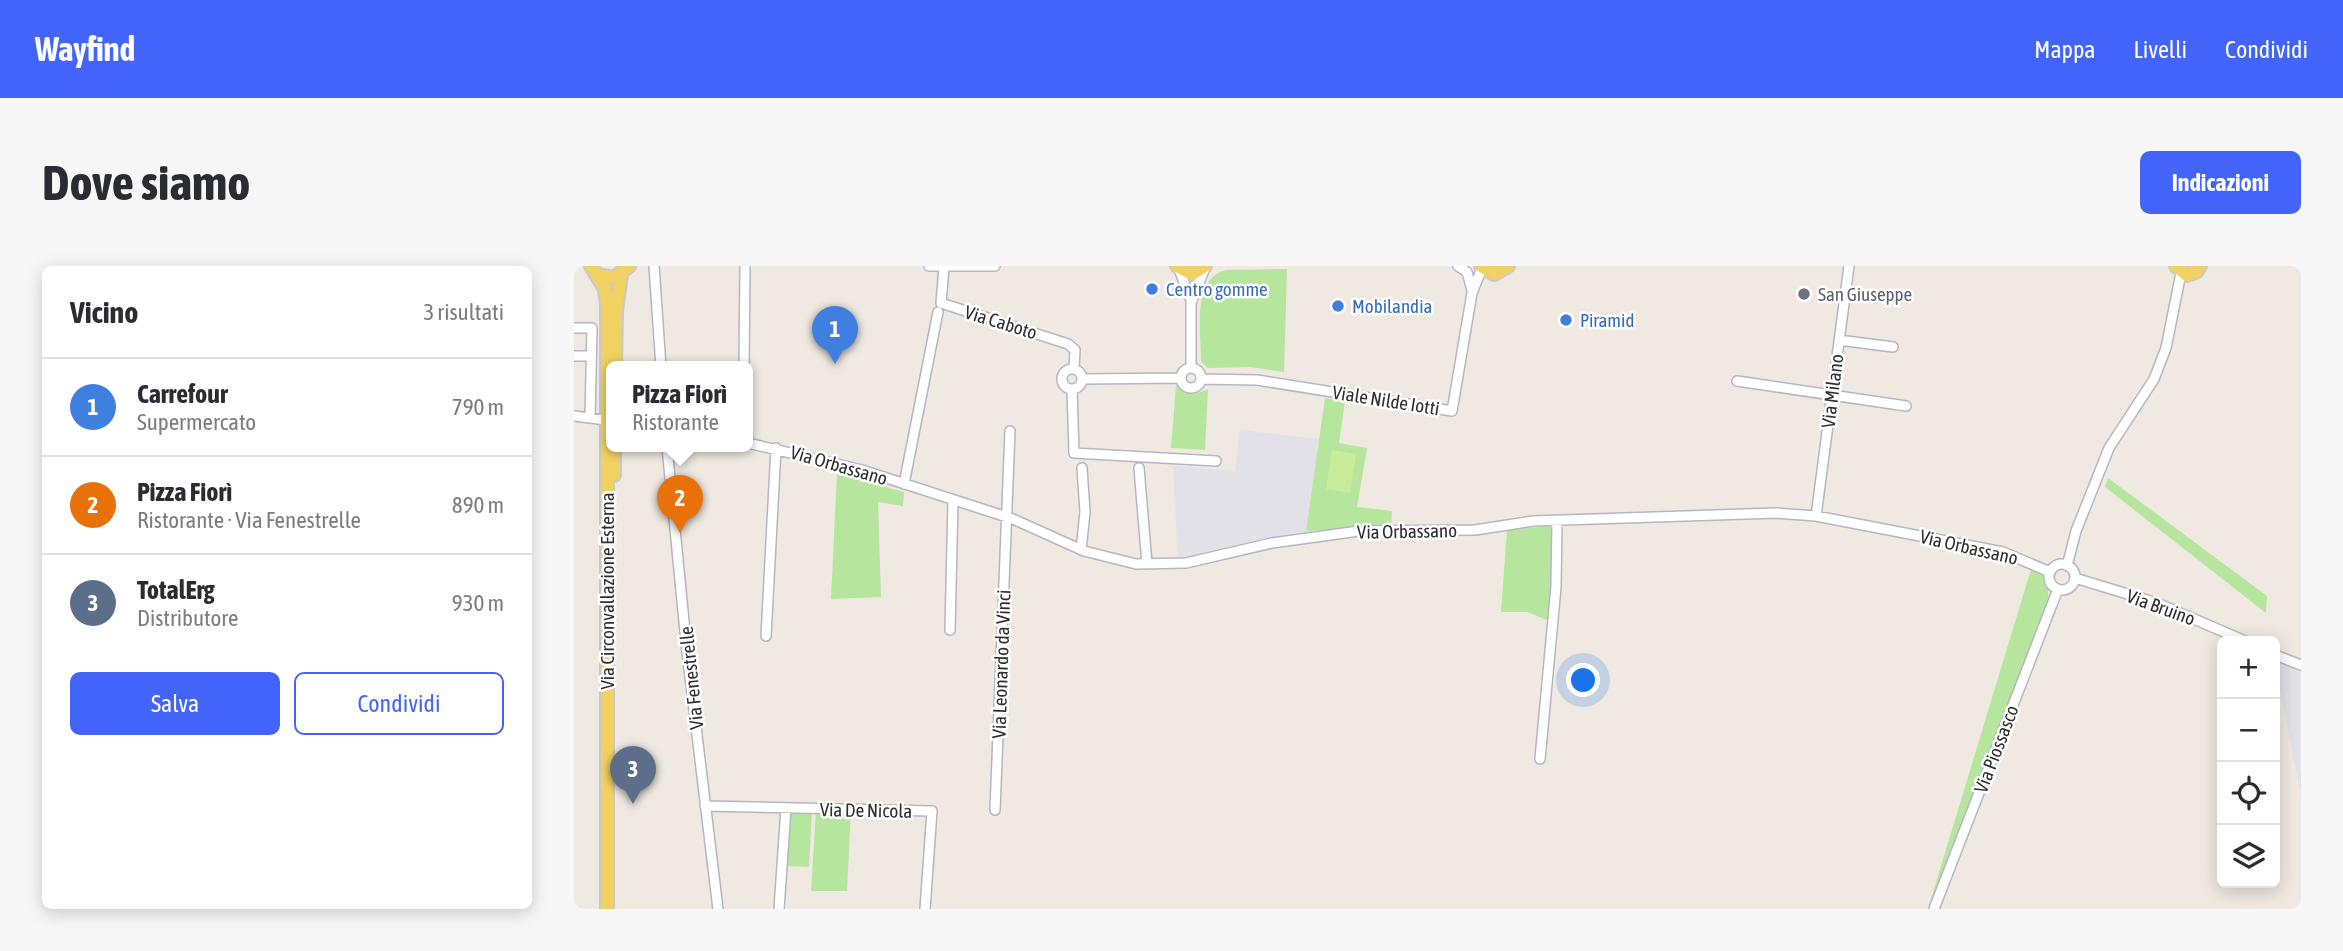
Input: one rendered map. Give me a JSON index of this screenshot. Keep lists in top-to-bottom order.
{
  "streets": {
    "main road": ["Via Circonvallazione Esterna"],
    "street": [
      "Via Caboto",
      "Via Milano",
      "Viale Nilde Iotti",
      "Via Orbassano",
      "Via Bruino",
      "Via Leonardo da Vinci",
      "Via Fenestrelle",
      "Via Piossasco",
      "Via De Nicola"
    ]
  },
  "crossings": [
    ["Via Caboto", "Viale Nilde Iotti"],
    ["Via Caboto", "Via Orbassano"],
    ["Via Milano", "Via Orbassano"],
    ["Via Orbassano", "Via Bruino"],
    ["Via Orbassano", "Via Leonardo da Vinci"],
    ["Via Orbassano", "Via Piossasco"],
    ["Via Bruino", "Via Piossasco"],
    ["Via Fenestrelle", "Via De Nicola"]
  ],
  "places": [
    "Centro gomme",
    "San Giuseppe",
    "Mobilandia",
    "Piramid"
  ],
  "page": {
    "header": "Wayfind",
    "nav": ["Mappa", "Livelli", "Condividi"],
    "buttons": [
      "Indicazioni",
      ["Salva", "Condividi"]
    ],
    "title": "Dove siamo",
    "heading": ["Vicino", "3 risultati"],
    "pins": ["1", "2", "3"],
    "list": [
      {
        "mark": "1",
        "name": "Carrefour",
        "note": "Supermercato",
        "value": "790 m"
      },
      {
        "mark": "2",
        "name": "Pizza Fiorì",
        "note": "Ristorante · Via Fenestrelle",
        "value": "890 m"
      },
      {
        "mark": "3",
        "name": "TotalErg",
        "note": "Distributore",
        "value": "930 m"
      }
    ],
    "popup": ["Pizza Fiorì", "Ristorante"],
    "map_buttons": ["+", "−"]
  }
}
